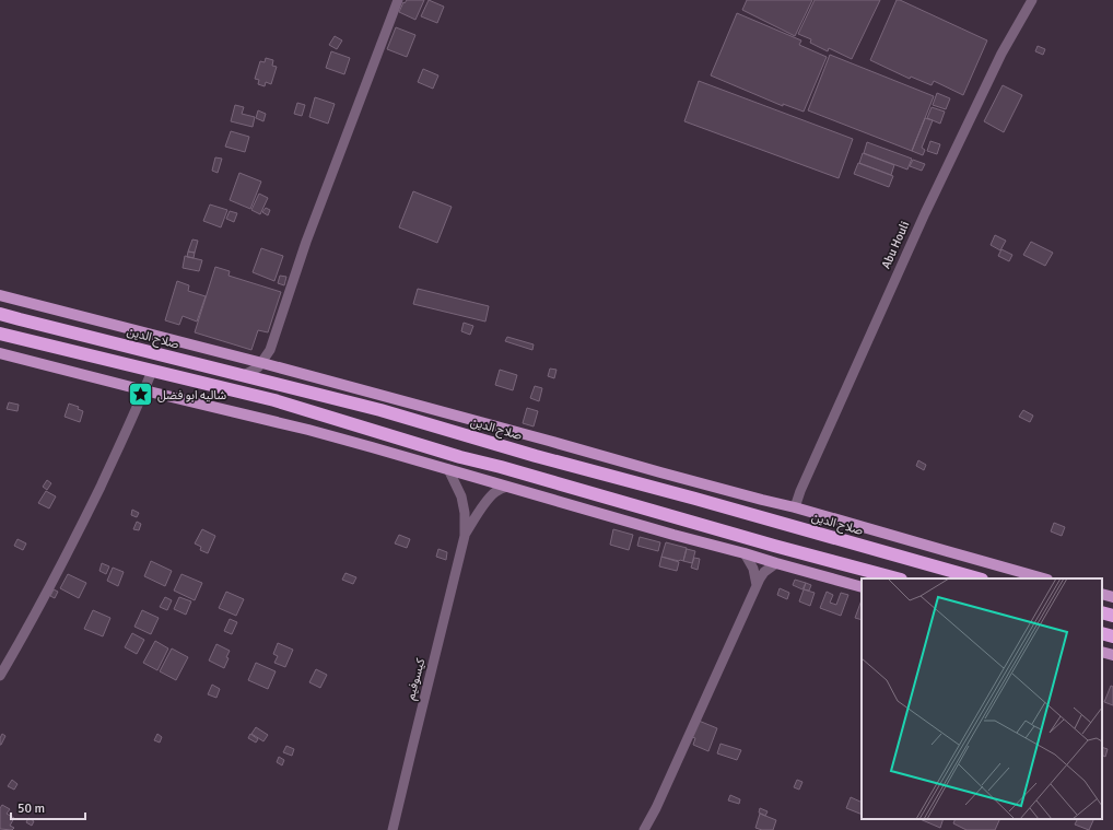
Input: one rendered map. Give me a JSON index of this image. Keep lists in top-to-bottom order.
{
  "streets": {
    "highway": ["صلاح الدين"],
    "street": ["Abu Houli", "كيسوفيم"]
  },
  "places": {
    "place": ["شاليه ابو فضل"]
  },
  "scale_bar": "50 m"
}
